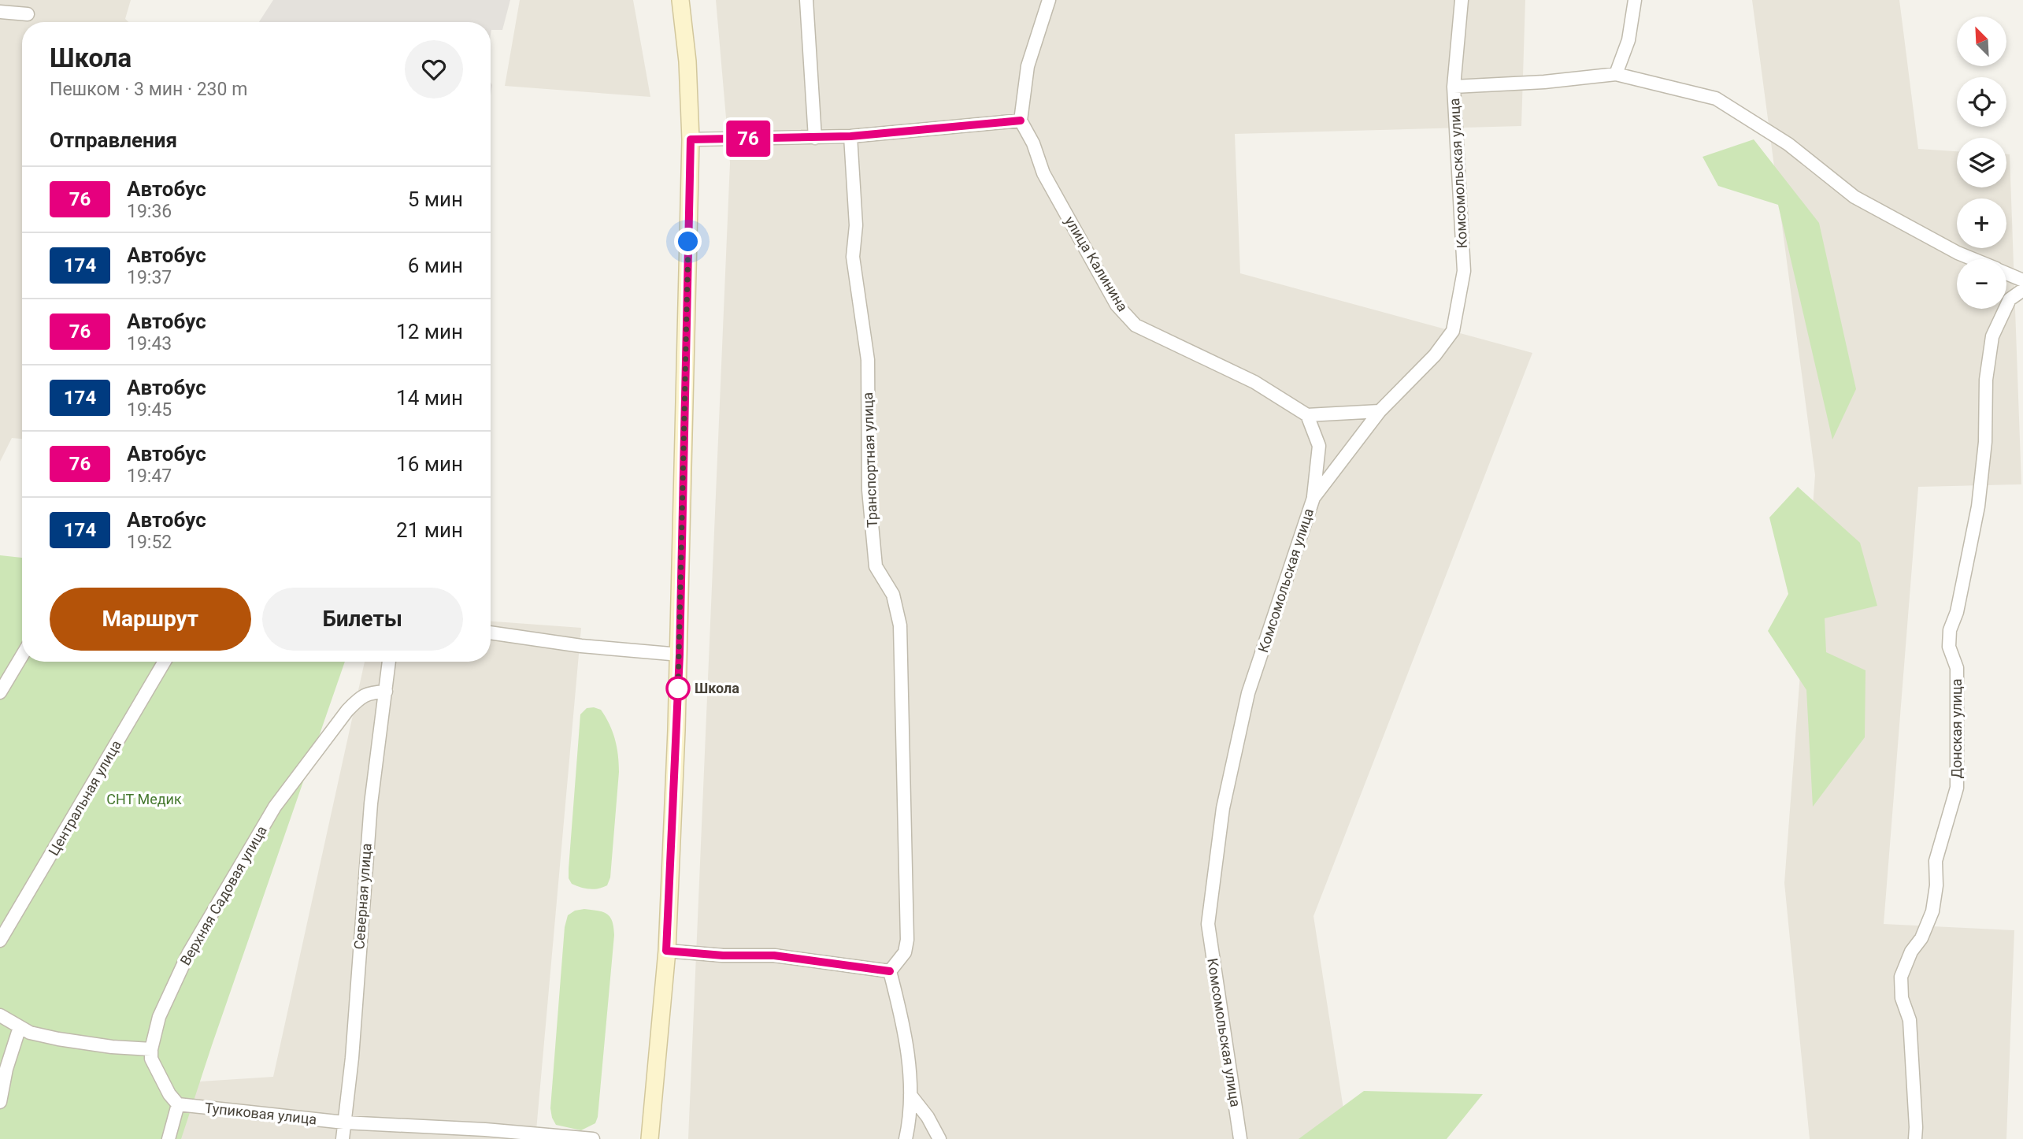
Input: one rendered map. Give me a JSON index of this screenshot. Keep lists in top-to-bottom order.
{
  "streets": {
    "street": [
      "Комсомольская улица",
      "улица Калинина",
      "Транспортная улица",
      "Донская улица",
      "Центральная улица",
      "Верхняя Садовая улица",
      "Северная улица",
      "Тупиковая улица"
    ]
  },
  "crossings": [
    ["Верхняя Садовая улица", "Северная улица"],
    ["Верхняя Садовая улица", "Тупиковая улица"],
    ["Северная улица", "Тупиковая улица"]
  ],
  "parks": ["СНТ Медик"],
  "places": ["Школа"],
  "lines": ["bus line 76"],
  "north": "top left",
  "page": {
    "on_map": "76",
    "map_buttons": ["+", "−"],
    "heading": [
      ["Школа", "Пешком · 3 мин · 230 m"],
      "Отправления"
    ],
    "list": [
      {
        "mark": "76",
        "name": "Автобус",
        "note": "19:36",
        "value": "5 мин"
      },
      {
        "mark": "174",
        "name": "Автобус",
        "note": "19:37",
        "value": "6 мин"
      },
      {
        "mark": "76",
        "name": "Автобус",
        "note": "19:43",
        "value": "12 мин"
      },
      {
        "mark": "174",
        "name": "Автобус",
        "note": "19:45",
        "value": "14 мин"
      },
      {
        "mark": "76",
        "name": "Автобус",
        "note": "19:47",
        "value": "16 мин"
      },
      {
        "mark": "174",
        "name": "Автобус",
        "note": "19:52",
        "value": "21 мин"
      }
    ],
    "buttons": ["Маршрут", "Билеты"]
  }
}
